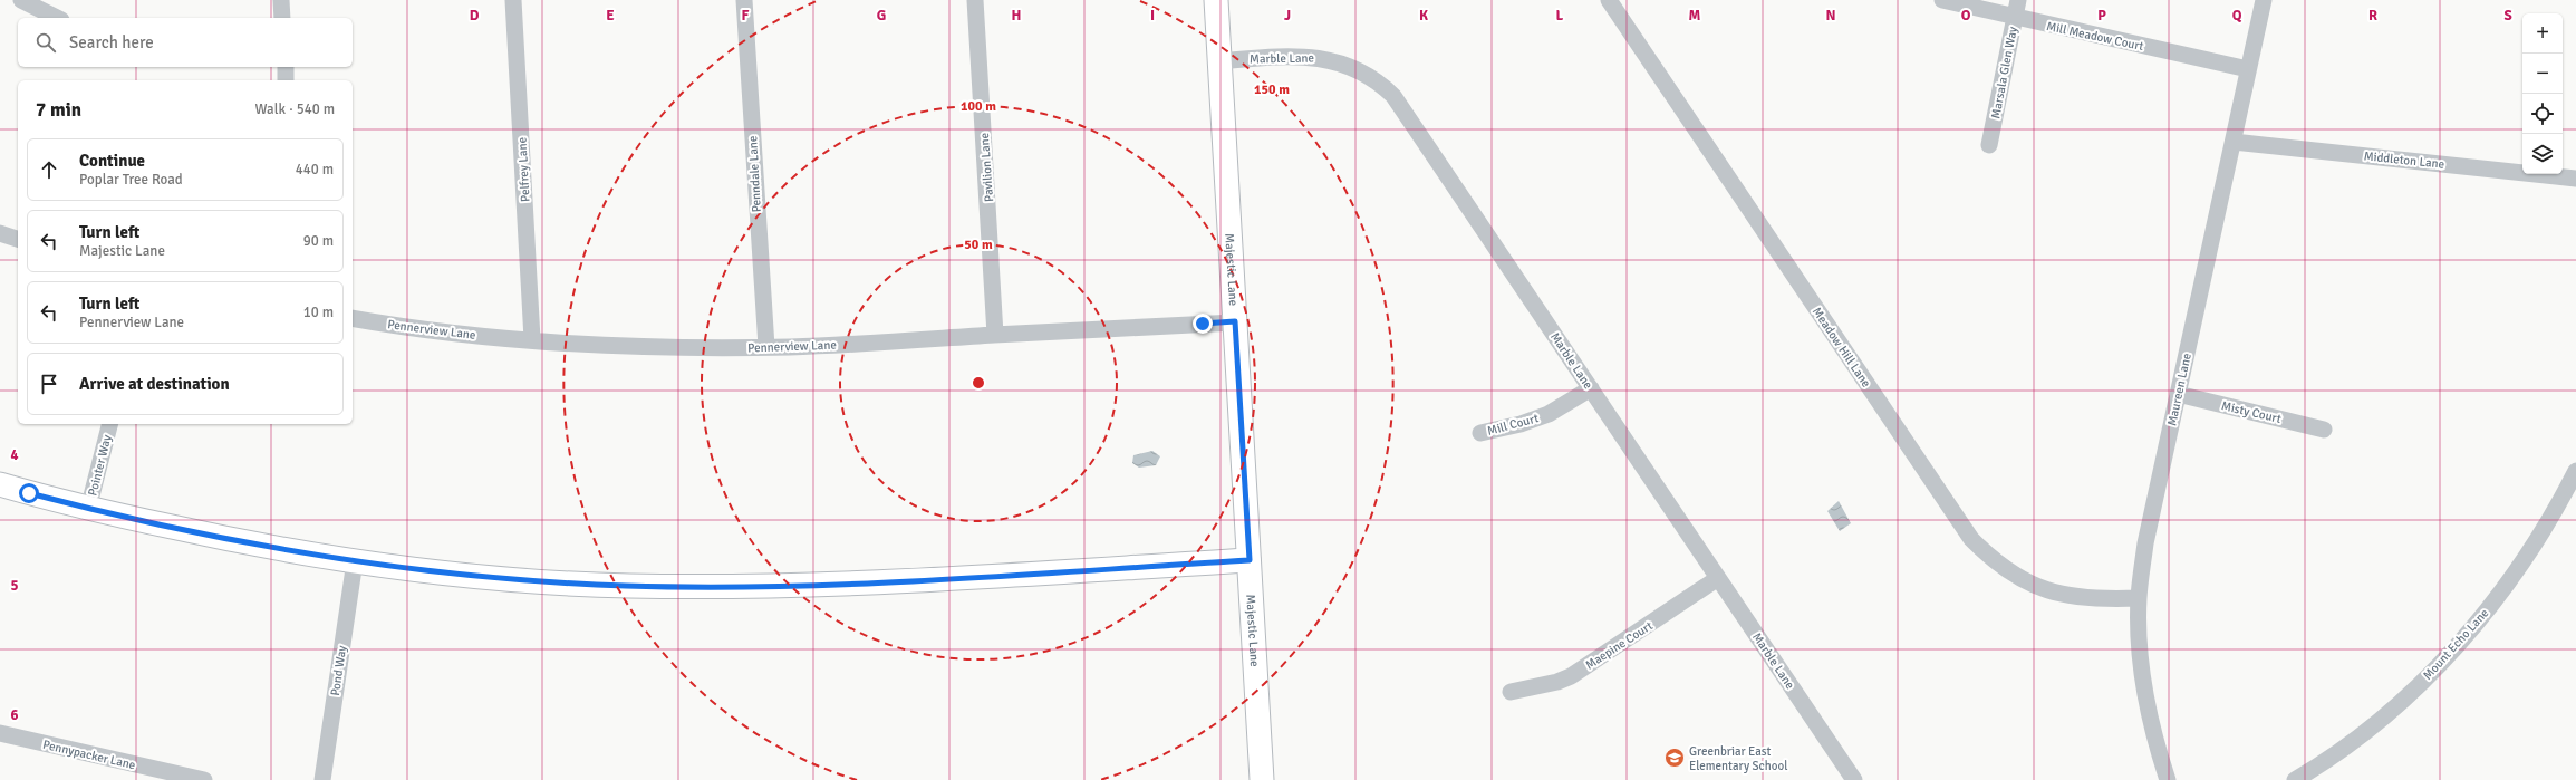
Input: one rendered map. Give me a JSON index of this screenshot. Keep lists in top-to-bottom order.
{
  "streets": {
    "street": [
      "Mill Meadow Court",
      "Marble Lane",
      "Marsala Glen Way",
      "Middleton Lane",
      "Pavilion Lane",
      "Pelfrey Lane",
      "Penndale Lane",
      "Majestic Lane",
      "Pennerview Lane",
      "Meadow Hill Lane",
      "Maureen Lane",
      "Misty Court",
      "Mill Court",
      "Pointer Way",
      "Mount Echo Lane",
      "Maepine Court",
      "Pond Way",
      "Pennypacker Lane"
    ]
  },
  "crossings": [
    ["Mill Meadow Court", "Marsala Glen Way"],
    ["Mill Meadow Court", "Maureen Lane"],
    ["Marble Lane", "Majestic Lane"],
    ["Marble Lane", "Mill Court"],
    ["Marble Lane", "Maepine Court"],
    ["Middleton Lane", "Maureen Lane"],
    ["Pavilion Lane", "Pennerview Lane"],
    ["Pelfrey Lane", "Pennerview Lane"],
    ["Penndale Lane", "Pennerview Lane"],
    ["Majestic Lane", "Pennerview Lane"],
    ["Meadow Hill Lane", "Maureen Lane"],
    ["Maureen Lane", "Misty Court"]
  ],
  "places": {
    "school or university": ["Greenbriar East Elementary School"]
  },
  "page": {
    "map_buttons": ["+", "−"],
    "search": "Search here",
    "heading": ["7 min", "Walk · 540 m"],
    "list": [
      ["Continue", "Poplar Tree Road", "440 m"],
      ["Turn left", "Majestic Lane", "90 m"],
      ["Turn left", "Pennerview Lane", "10 m"],
      "Arrive at destination"
    ]
  },
  "grid": {
    "columns": [
      "D",
      "E",
      "F",
      "G",
      "H",
      "I",
      "J",
      "K",
      "L",
      "M",
      "N",
      "O",
      "P",
      "Q",
      "R",
      "S"
    ],
    "rows": ["4", "5", "6"]
  },
  "rings": ["150 m", "100 m", "50 m"]
}
